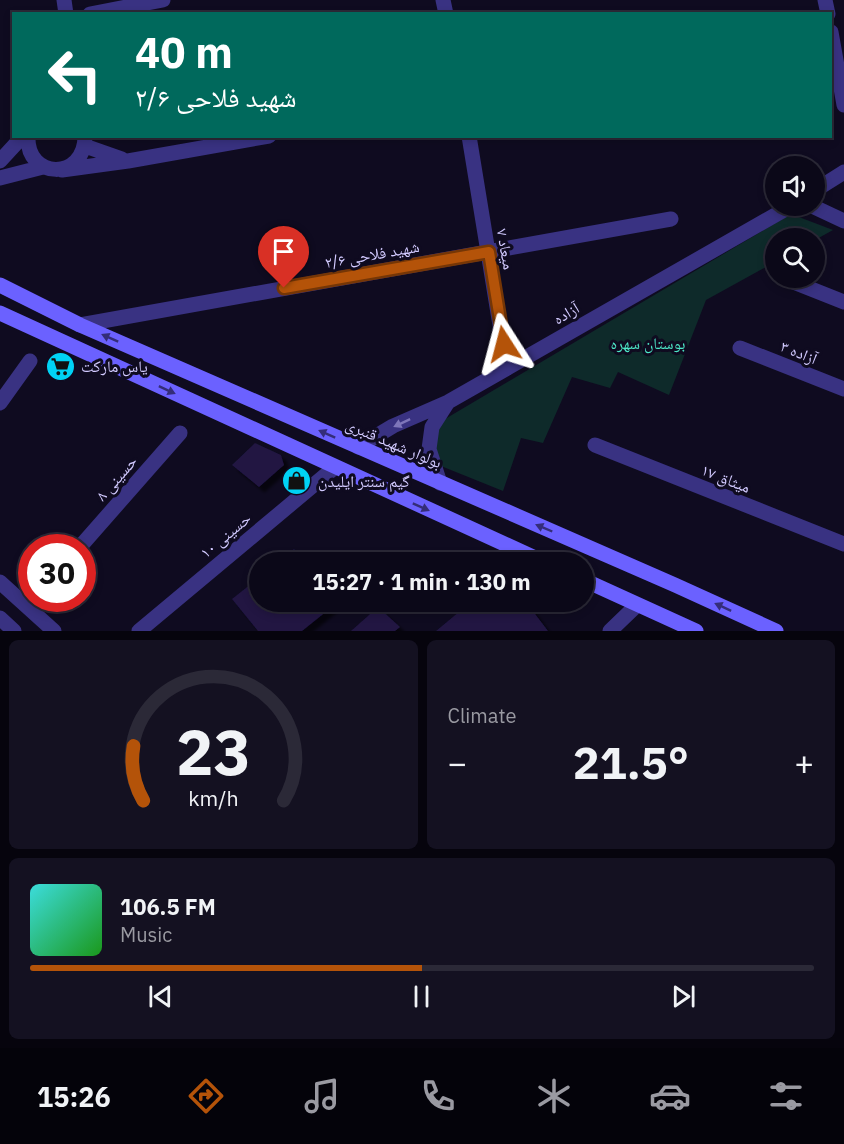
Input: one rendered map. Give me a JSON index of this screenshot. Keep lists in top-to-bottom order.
{
  "streets": {
    "main road": ["بولوار شهید قنبری"],
    "street": [
      "میعاد ۷",
      "شهید فلاحی ۲/۶",
      "آزاده",
      "آزاده ۳",
      "حسینی ۸",
      "میثاق ۱۷",
      "حسینی ۱۰"
    ]
  },
  "crossings": [
    ["میعاد ۷", "شهید فلاحی ۲/۶"],
    ["میعاد ۷", "آزاده"],
    ["شهید فلاحی ۲/۶", "بولوار شهید قنبری"],
    ["آزاده", "بولوار شهید قنبری"]
  ],
  "parks": ["بوستان سهره"],
  "places": {
    "supermarket": ["یاس مارکت"],
    "shop": ["گیم سنتر ایلیدن"]
  },
  "page": {
    "turn": ["40 m", "شهید فلاحی ۲/۶"],
    "limit": "30",
    "trip": "15:27 · 1 min · 130 m",
    "tile": "Climate",
    "heat": ["−", "21.5°", "+"],
    "song": ["106.5 FM", "Music"],
    "tabs": "15:26",
    "gauge": ["23", "km/h"]
  }
}
